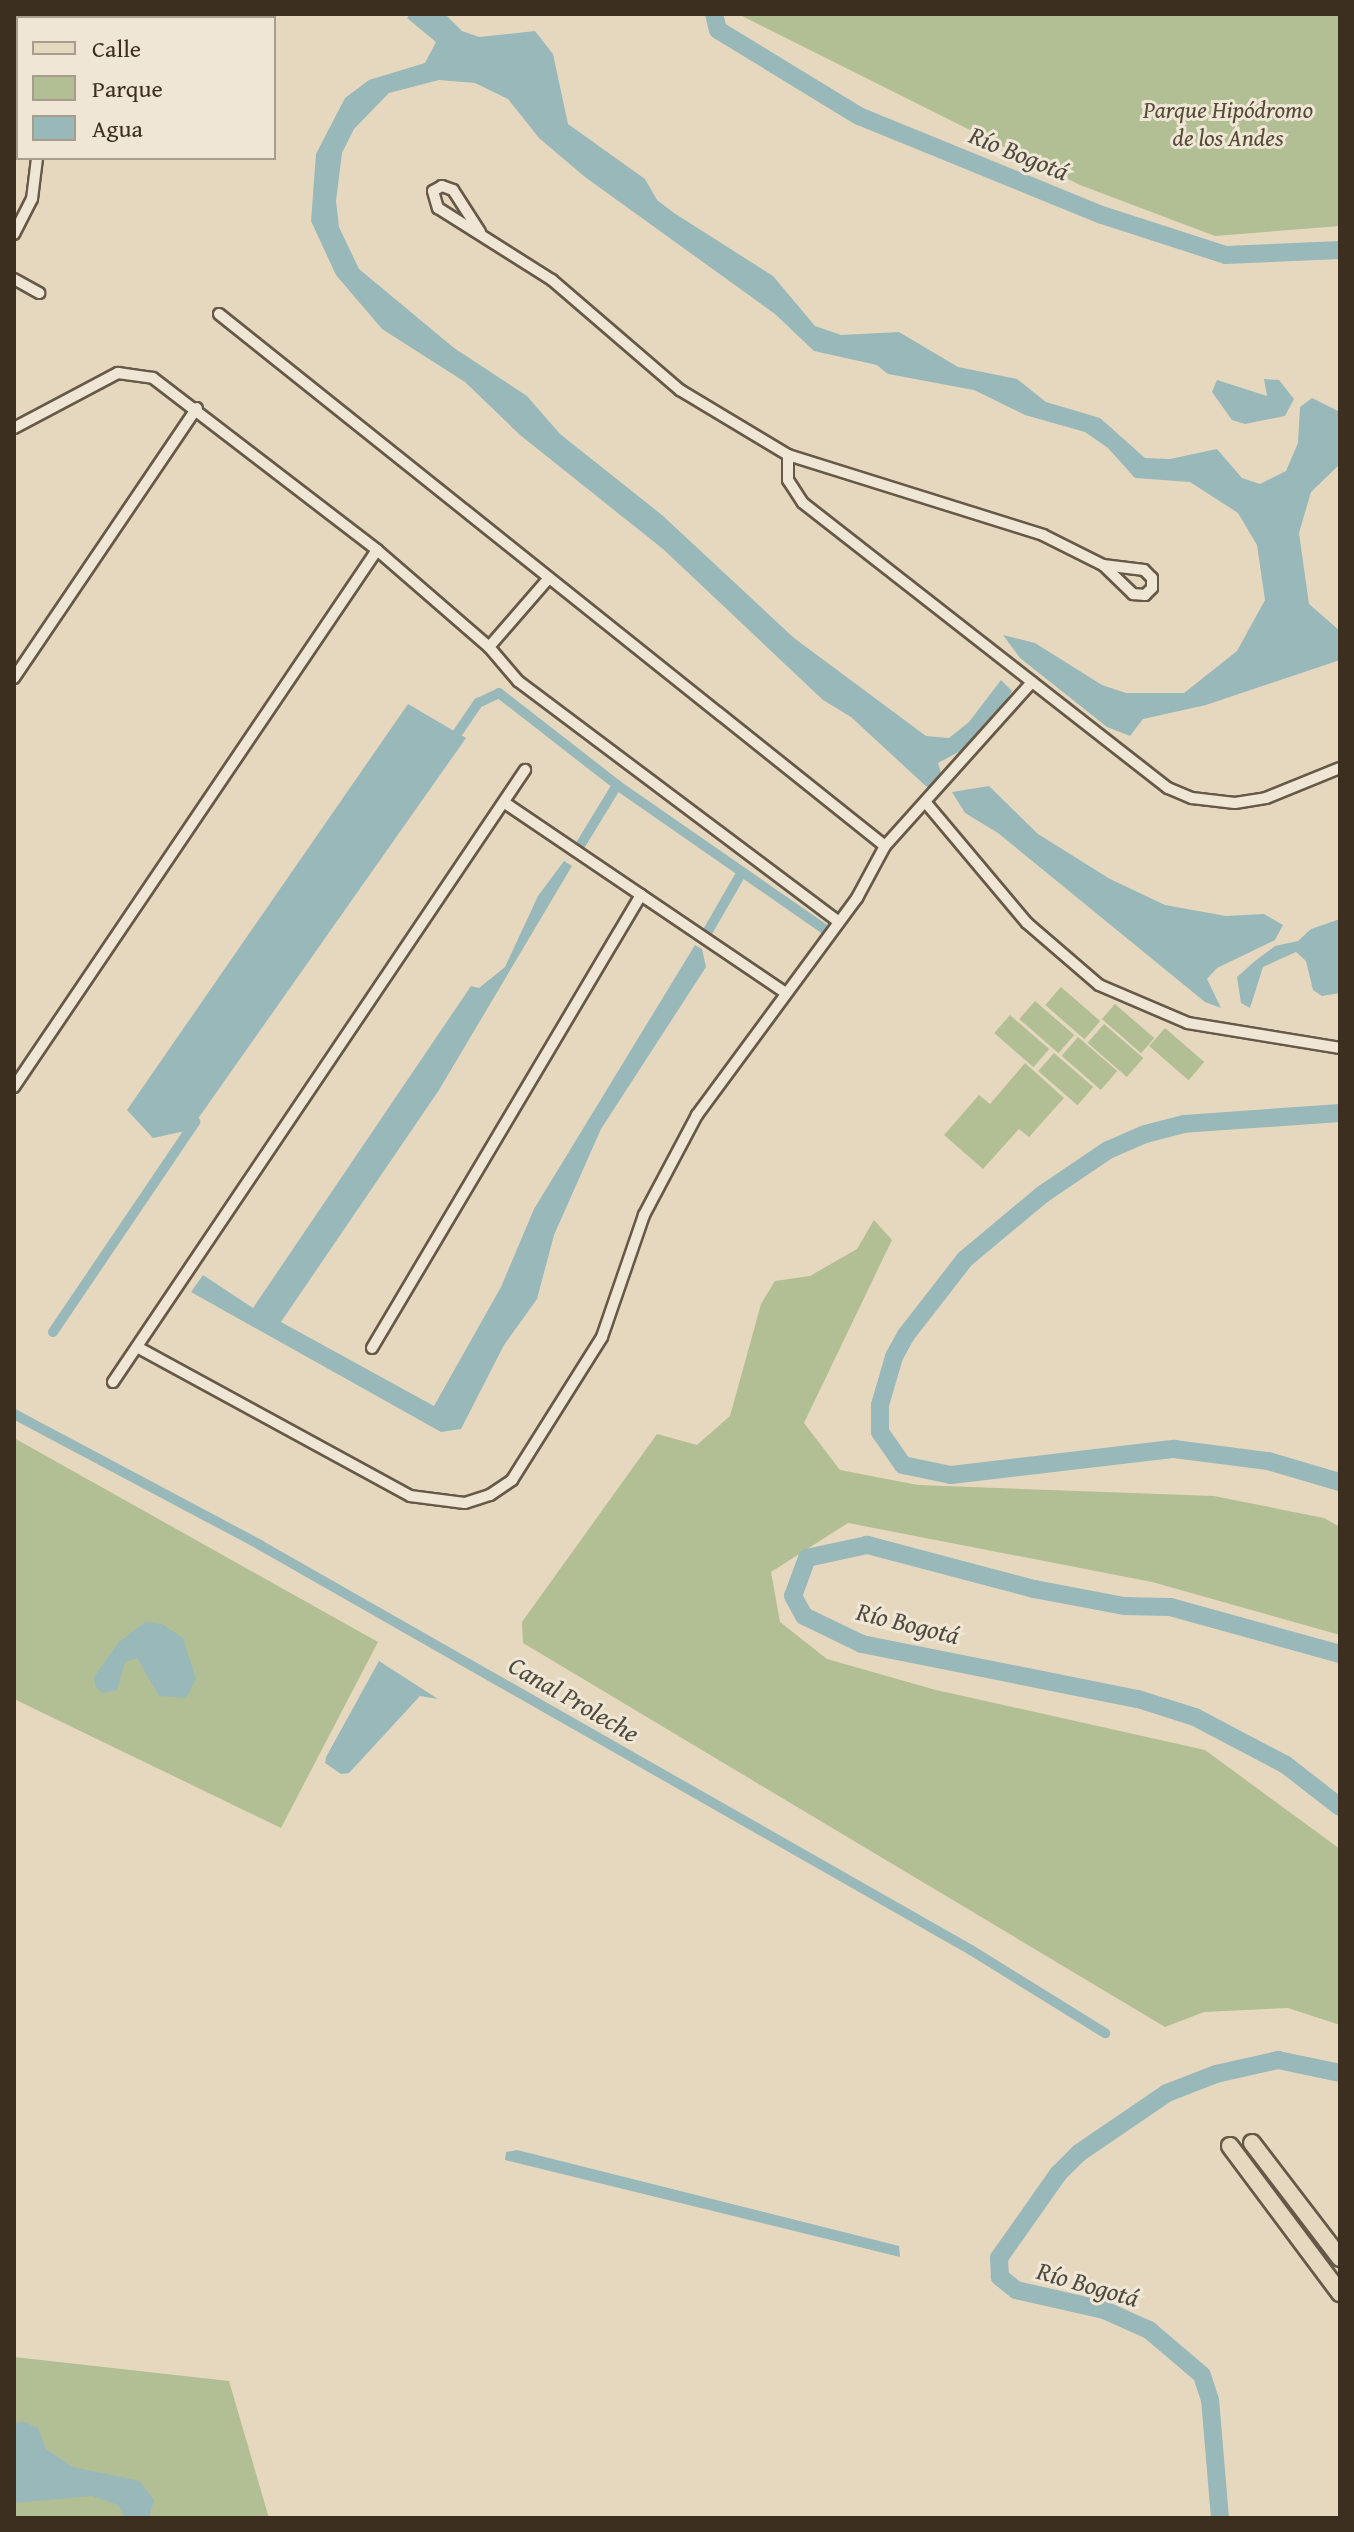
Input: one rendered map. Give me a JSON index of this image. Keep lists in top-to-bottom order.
{
  "water": ["Río Bogotá", "Canal Proleche"],
  "parks": ["Parque Hipódromo de los Andes"],
  "legend": ["Calle", "Parque", "Agua"]
}
